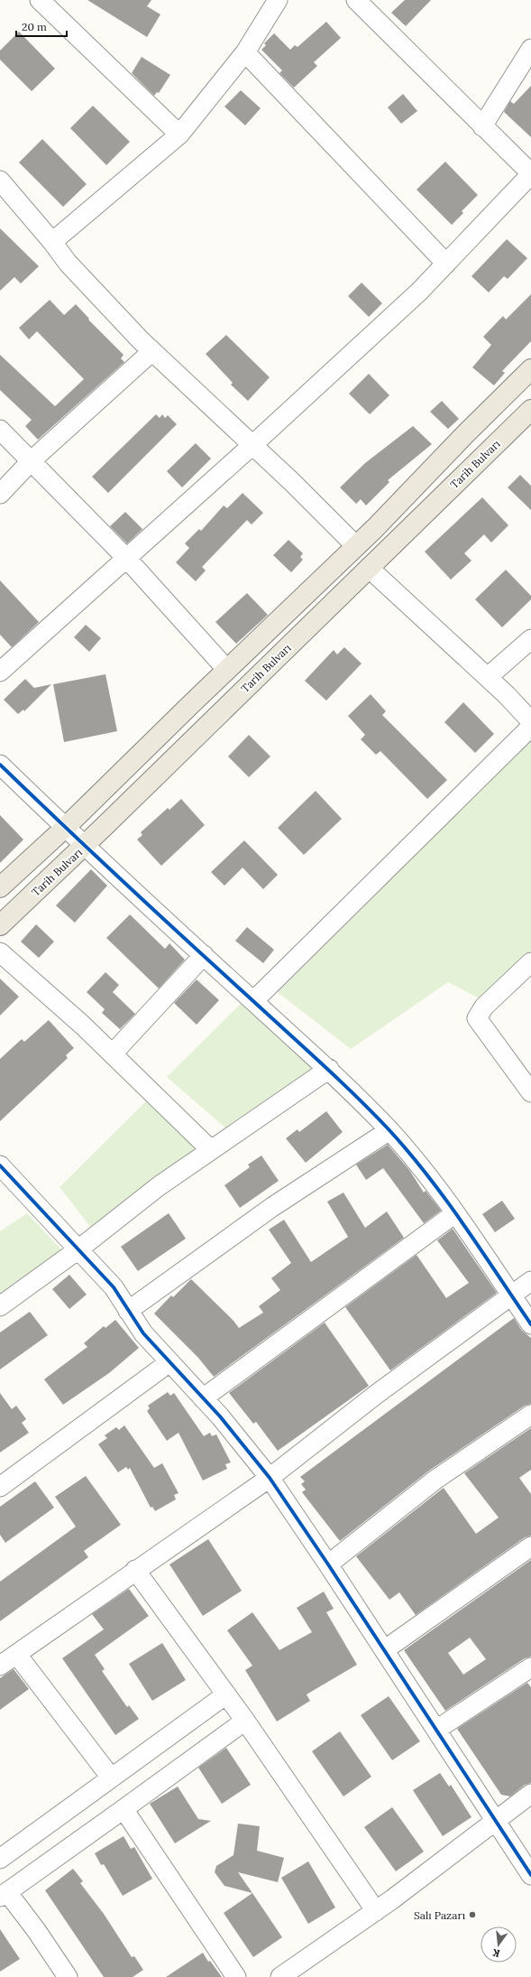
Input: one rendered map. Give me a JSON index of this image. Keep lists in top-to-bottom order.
{
  "streets": {
    "main road": ["Tarih Bulvarı"]
  },
  "places": ["Salı Pazarı"],
  "scale_bar": "20 m",
  "north": "bottom"
}
